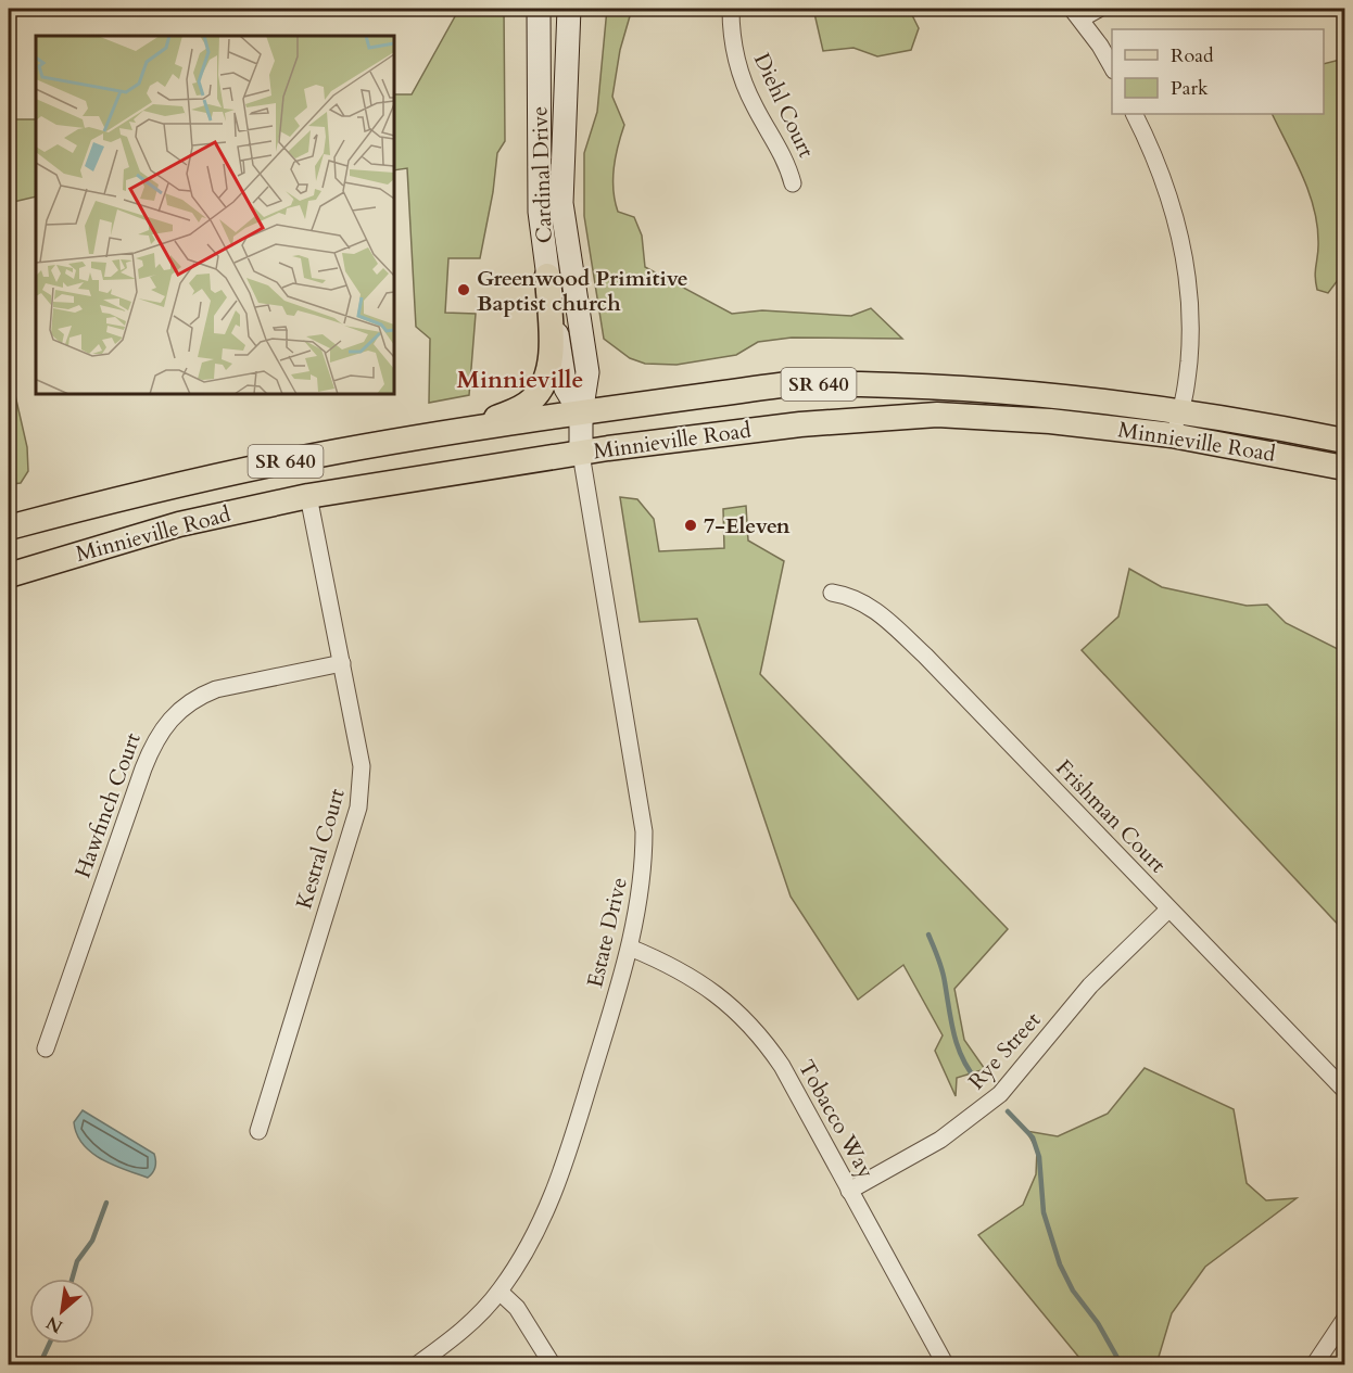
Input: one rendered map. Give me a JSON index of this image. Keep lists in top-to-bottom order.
{
  "streets": {
    "main road": ["Cardinal Drive", "SR 640", "Minnieville Road"],
    "street": [
      "Diehl Court",
      "Hawfinch Court",
      "Frishman Court",
      "Kestral Court",
      "Estate Drive",
      "Rye Street",
      "Tobacco Way"
    ]
  },
  "crossings": [
    ["Cardinal Drive", "Minnieville Road"],
    ["Cardinal Drive", "Estate Drive"],
    ["Minnieville Road", "Kestral Court"],
    ["Minnieville Road", "Estate Drive"],
    ["Hawfinch Court", "Kestral Court"],
    ["Frishman Court", "Rye Street"],
    ["Estate Drive", "Tobacco Way"],
    ["Rye Street", "Tobacco Way"]
  ],
  "districts": ["Minnieville"],
  "places": ["Greenwood Primitive Baptist church", "7-Eleven"],
  "legend": ["Road", "Park"],
  "north": "bottom left"
}
